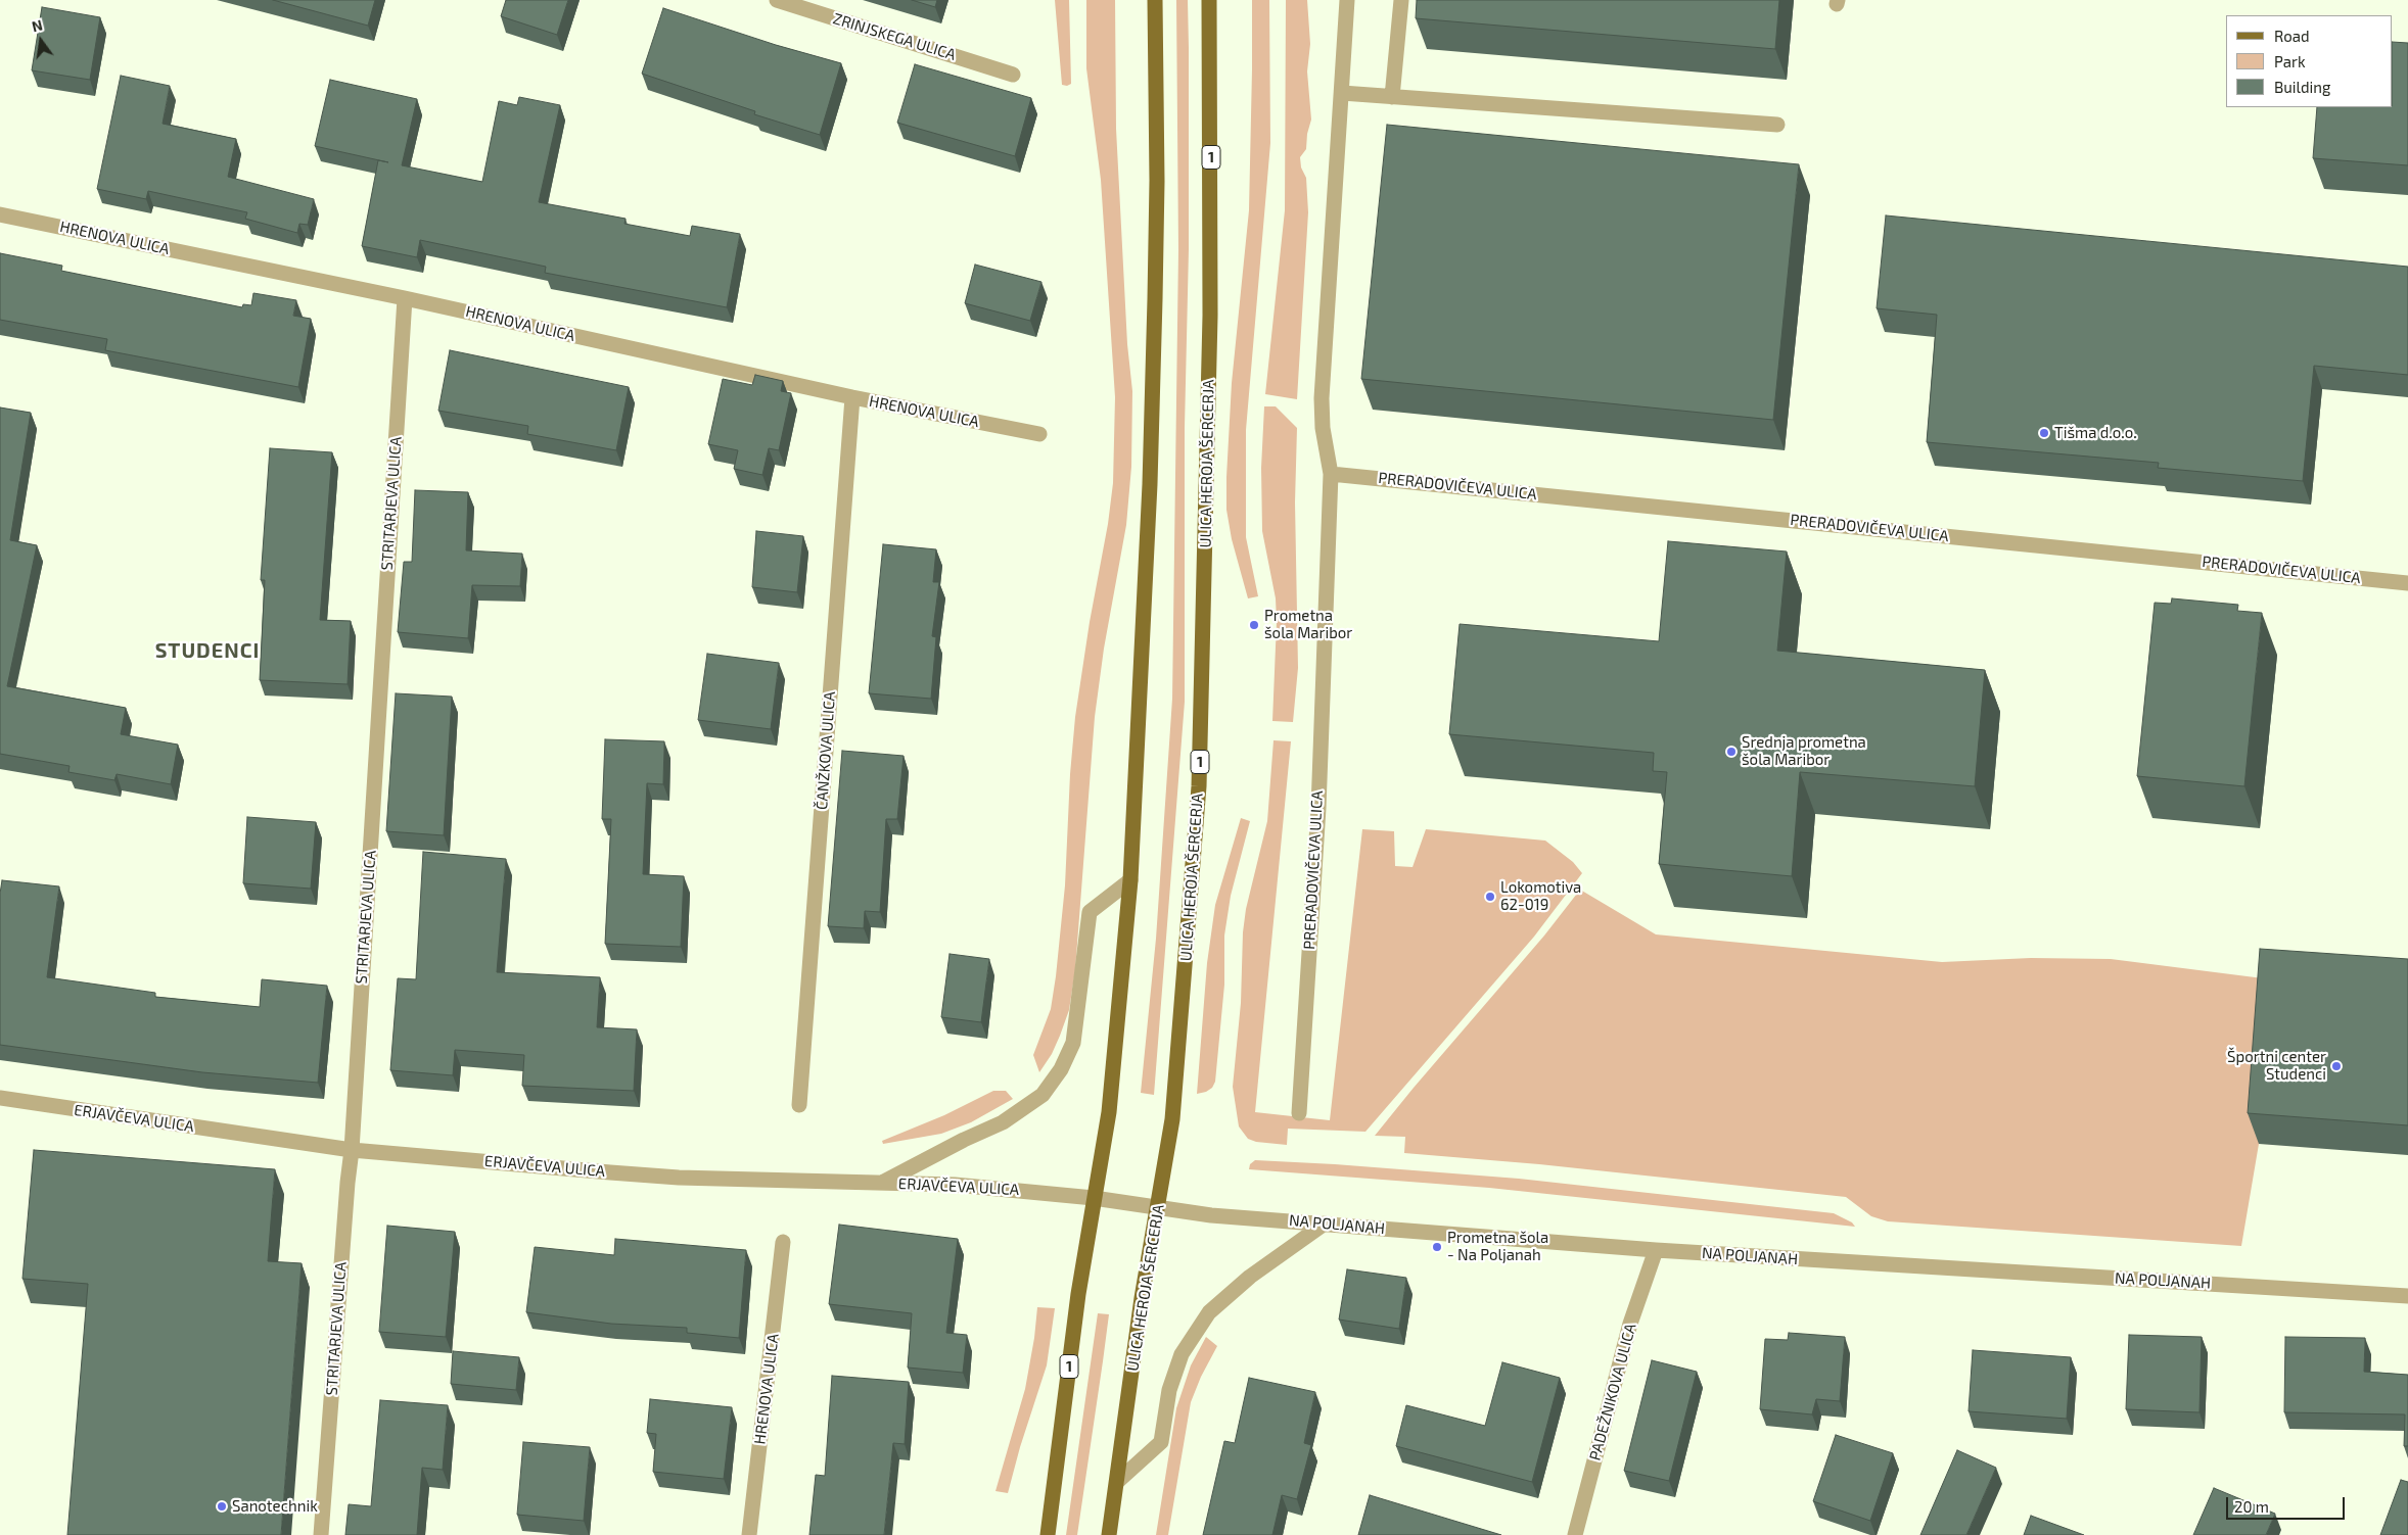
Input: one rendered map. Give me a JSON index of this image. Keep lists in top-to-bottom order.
{
  "streets": {
    "main road": ["1", "ULICA HEROJA ŠERCERJA"],
    "street": [
      "ZRINJSKEGA ULICA",
      "HRENOVA ULICA",
      "PRERADOVIČEVA ULICA",
      "STRITARJEVA ULICA",
      "ČANŽKOVA ULICA",
      "ERJAVČEVA ULICA",
      "NA POLJANAH",
      "PADEŽNIKOVA ULICA"
    ]
  },
  "crossings": [
    ["1", "ERJAVČEVA ULICA"],
    ["1", "NA POLJANAH"],
    ["HRENOVA ULICA", "STRITARJEVA ULICA"],
    ["HRENOVA ULICA", "ČANŽKOVA ULICA"],
    ["ULICA HEROJA ŠERCERJA", "NA POLJANAH"],
    ["STRITARJEVA ULICA", "ERJAVČEVA ULICA"],
    ["ERJAVČEVA ULICA", "NA POLJANAH"],
    ["NA POLJANAH", "PADEŽNIKOVA ULICA"]
  ],
  "districts": ["STUDENCI"],
  "places": [
    "Tišma d.o.o.",
    "Prometna šola Maribor",
    "Srednja prometna šola Maribor",
    "Lokomotiva 62-019",
    "Športni center Studenci",
    "Prometna šola - Na Poljanah",
    "Sanotechnik"
  ],
  "legend": ["Road", "Park", "Building"],
  "scale_bar": "20 m",
  "north": "top"
}
